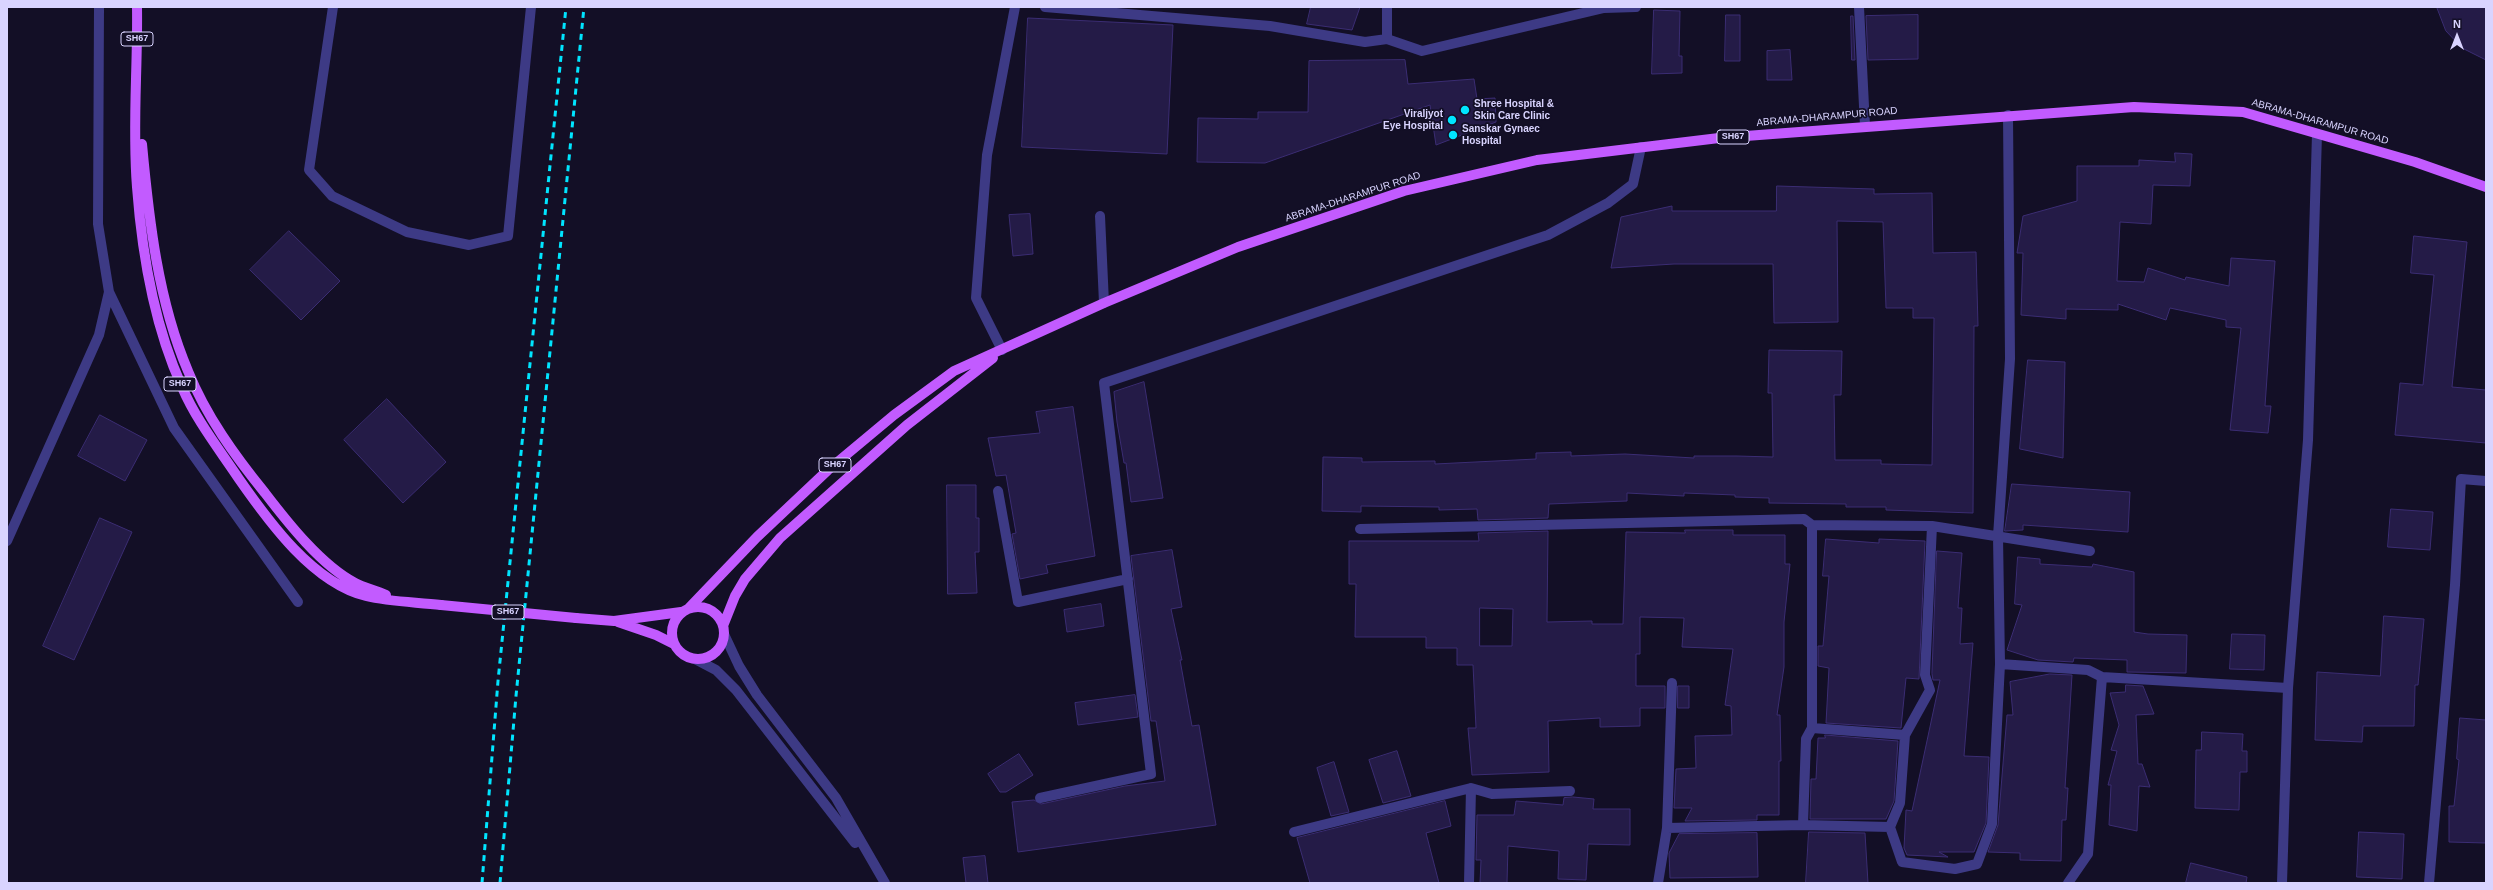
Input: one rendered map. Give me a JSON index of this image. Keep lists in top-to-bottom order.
{
  "streets": {
    "main road": ["SH67", "ABRAMA-DHARAMPUR ROAD"]
  },
  "crossings": [
    ["SH67", "ABRAMA-DHARAMPUR ROAD"]
  ],
  "places": ["Shree Hospital & Skin Care Clinic", "Viraljyot Eye Hospital", "Sanskar Gynaec Hospital"],
  "north": "top"
}
